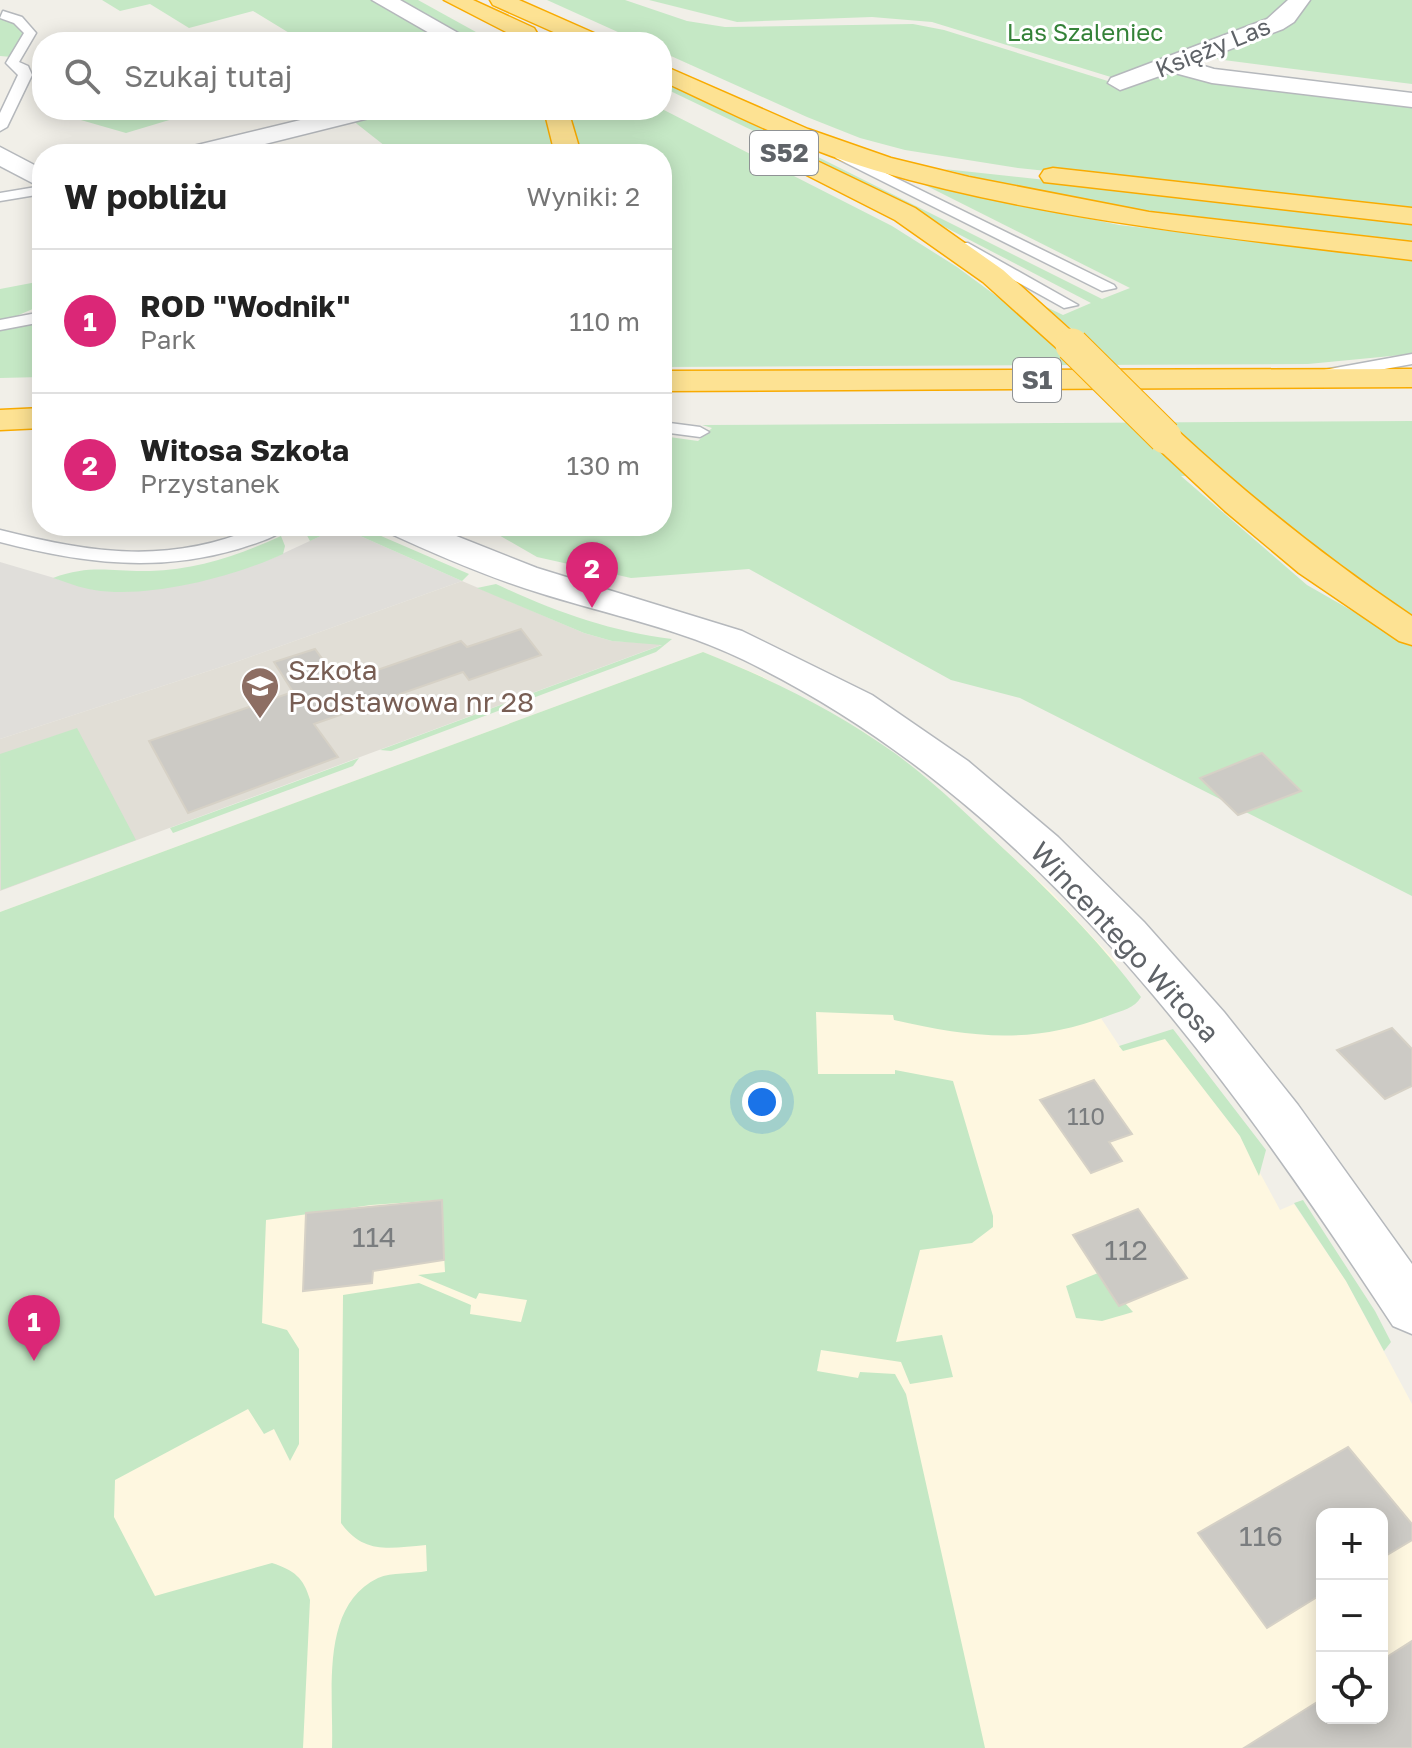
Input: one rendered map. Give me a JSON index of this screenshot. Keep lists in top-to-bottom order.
{
  "streets": {
    "highway": ["S52", "S1"],
    "street": ["Księży Las", "Wincentego Witosa"]
  },
  "parks": ["Las Szaleniec"],
  "places": {
    "school or university": ["Szkoła Podstawowa nr 28"]
  },
  "house_numbers": [
    "110",
    "114",
    "112",
    "116"
  ],
  "page": {
    "search": "Szukaj tutaj",
    "heading": ["W pobliżu", "Wyniki: 2"],
    "list": [
      {
        "mark": "1",
        "name": "ROD \"Wodnik\"",
        "note": "Park",
        "value": "110 m"
      },
      {
        "mark": "2",
        "name": "Witosa Szkoła",
        "note": "Przystanek",
        "value": "130 m"
      }
    ],
    "pins": ["2", "1"],
    "map_buttons": ["+", "−"]
  }
}
